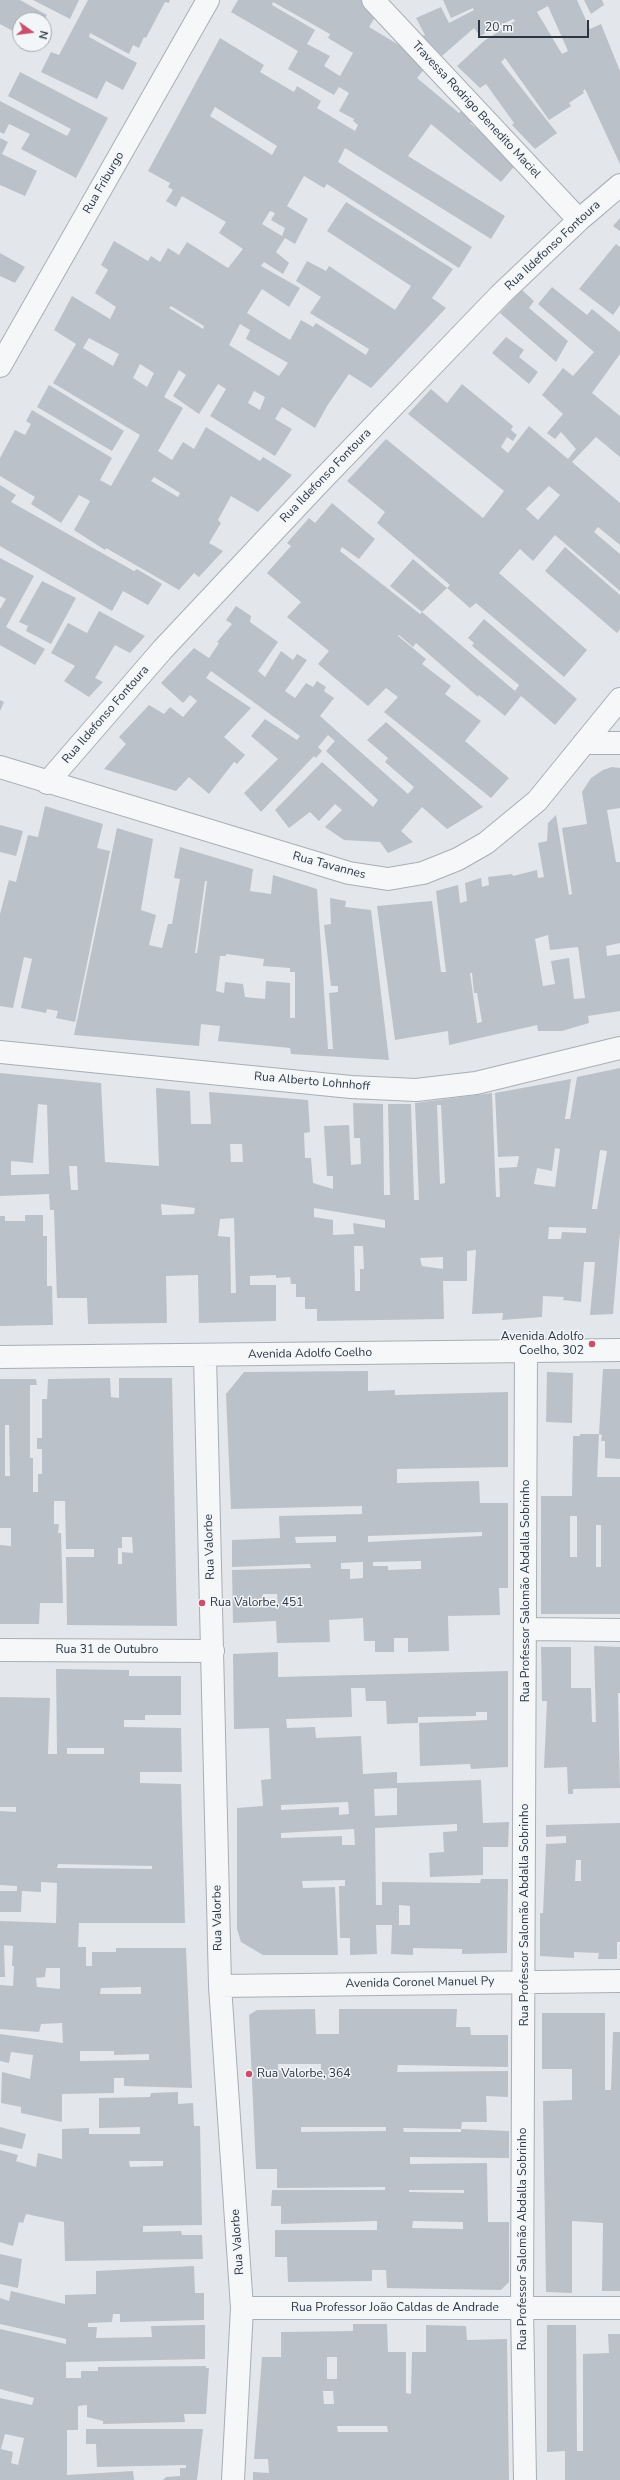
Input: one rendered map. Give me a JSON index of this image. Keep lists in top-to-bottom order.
{
  "streets": {
    "street": [
      "Travessa Rodrigo Benedito Maciel",
      "Rua Friburgo",
      "Rua Ildefonso Fontoura",
      "Rua Tavannes",
      "Rua Alberto Lohnhoff",
      "Avenida Adolfo Coelho",
      "Rua Valorbe",
      "Rua Professor Salomão Abdalla Sobrinho",
      "Rua 31 de Outubro",
      "Avenida Coronel Manuel Py",
      "Rua Professor João Caldas de Andrade"
    ]
  },
  "crossings": [
    ["Travessa Rodrigo Benedito Maciel", "Rua Ildefonso Fontoura"],
    ["Rua Ildefonso Fontoura", "Rua Tavannes"],
    ["Avenida Adolfo Coelho", "Rua Valorbe"],
    ["Avenida Adolfo Coelho", "Rua Professor Salomão Abdalla Sobrinho"],
    ["Rua Valorbe", "Rua 31 de Outubro"],
    ["Rua Valorbe", "Avenida Coronel Manuel Py"],
    ["Rua Valorbe", "Rua Professor João Caldas de Andrade"],
    ["Rua Professor Salomão Abdalla Sobrinho", "Avenida Coronel Manuel Py"],
    ["Rua Professor Salomão Abdalla Sobrinho", "Rua Professor João Caldas de Andrade"]
  ],
  "places": ["Avenida Adolfo Coelho, 302", "Rua Valorbe, 451", "Rua Valorbe, 364"],
  "scale_bar": "20 m",
  "north": "right"
}
